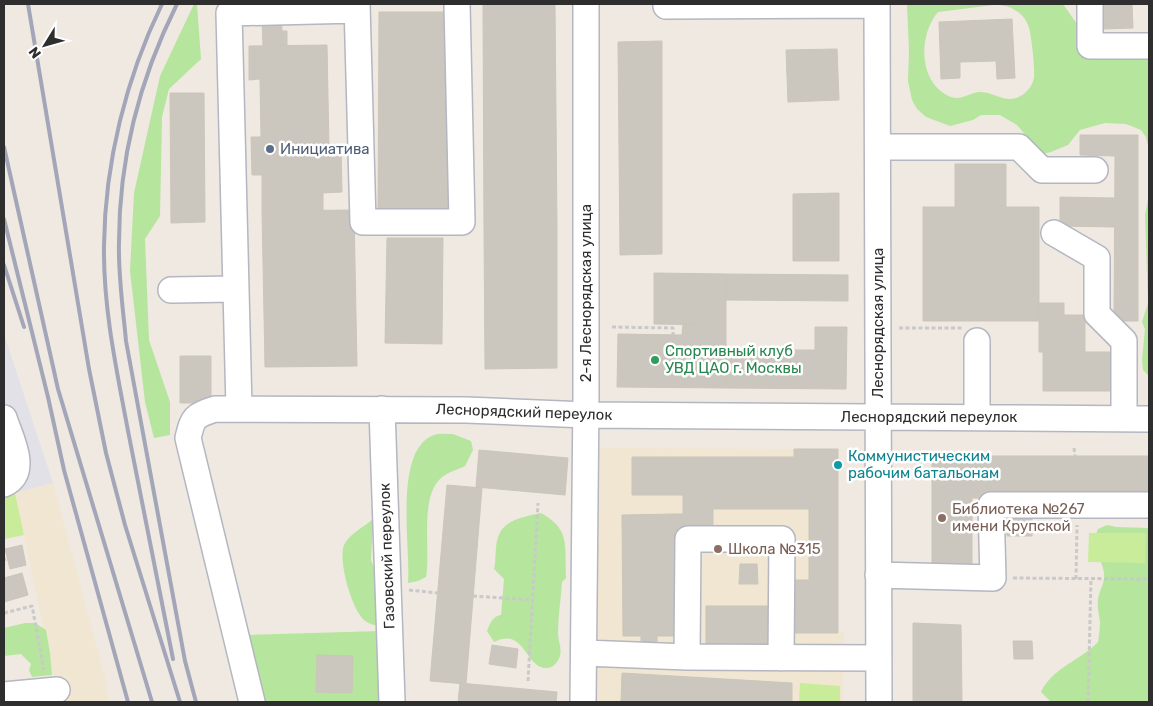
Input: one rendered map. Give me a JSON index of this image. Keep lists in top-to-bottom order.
{
  "streets": {
    "street": [
      "2-я Леснорядская улица",
      "Леснорядская улица",
      "Леснорядский переулок",
      "Газовский переулок"
    ]
  },
  "crossings": [
    ["2-я Леснорядская улица", "Леснорядский переулок"],
    ["Леснорядская улица", "Леснорядский переулок"],
    ["Леснорядский переулок", "Газовский переулок"]
  ],
  "places": [
    "Инициатива",
    "Спортивный клуб УВД ЦАО г. Москвы",
    "Коммунистическим рабочим батальонам",
    "Библиотека №267 имени Крупской",
    "Школа №315"
  ],
  "north": "bottom left"
}
